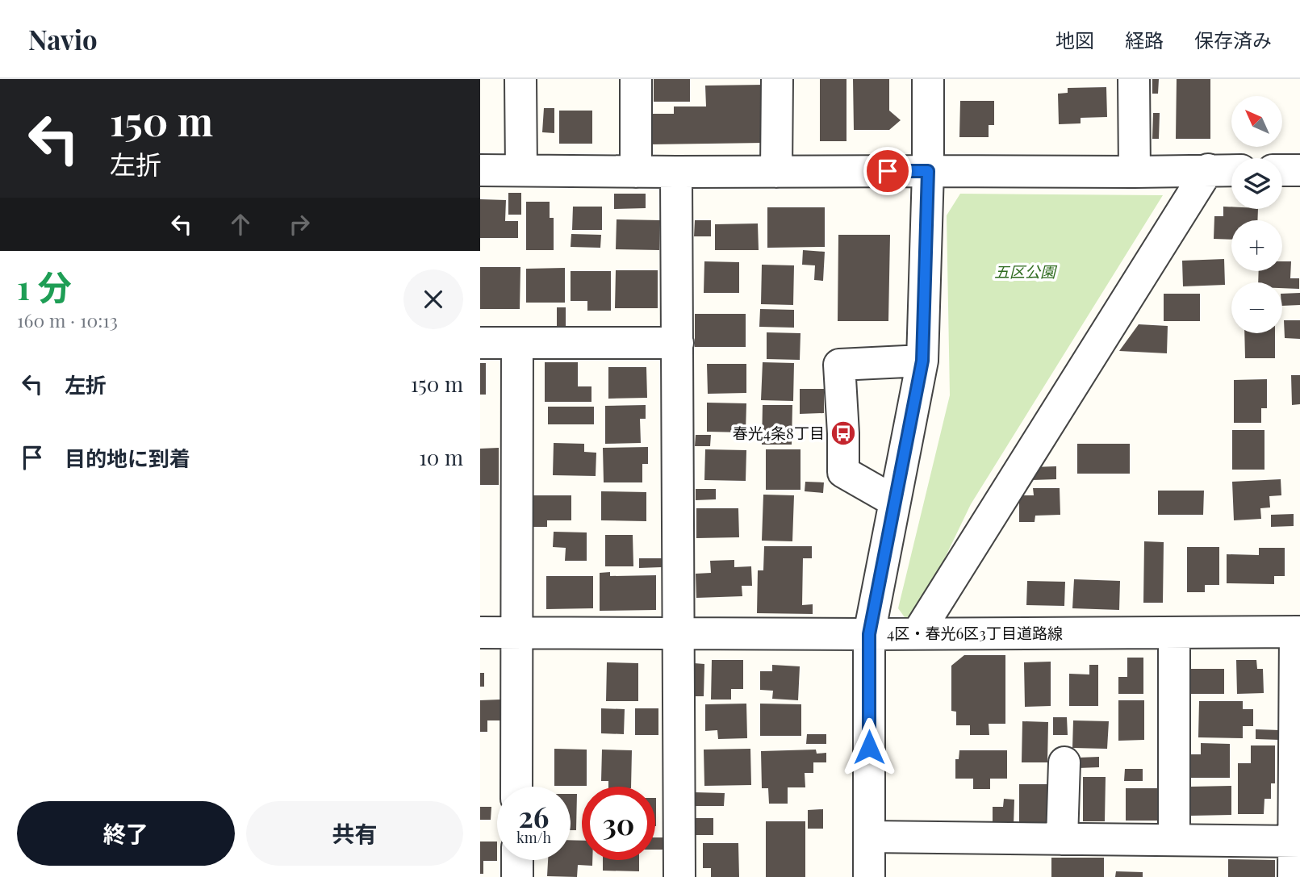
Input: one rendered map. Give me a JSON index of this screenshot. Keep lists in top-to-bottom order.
{
  "streets": {
    "street": ["4区・春光6区3丁目道路線"]
  },
  "parks": ["五区公園"],
  "places": {
    "bus stop": ["春光4条8丁目"]
  },
  "north": "top left",
  "page": {
    "header": "Navio",
    "nav": ["地図", "経路", "保存済み"],
    "turn": ["150 m", "左折"],
    "map_buttons": ["+", "−"],
    "heading": ["1 分", "160 m · 10:13"],
    "list": [
      {
        "name": "左折",
        "value": "150 m"
      },
      {
        "name": "目的地に到着",
        "value": "10 m"
      }
    ],
    "speed": "26 km/h",
    "limit": "30",
    "buttons": ["終了", "共有"]
  }
}
